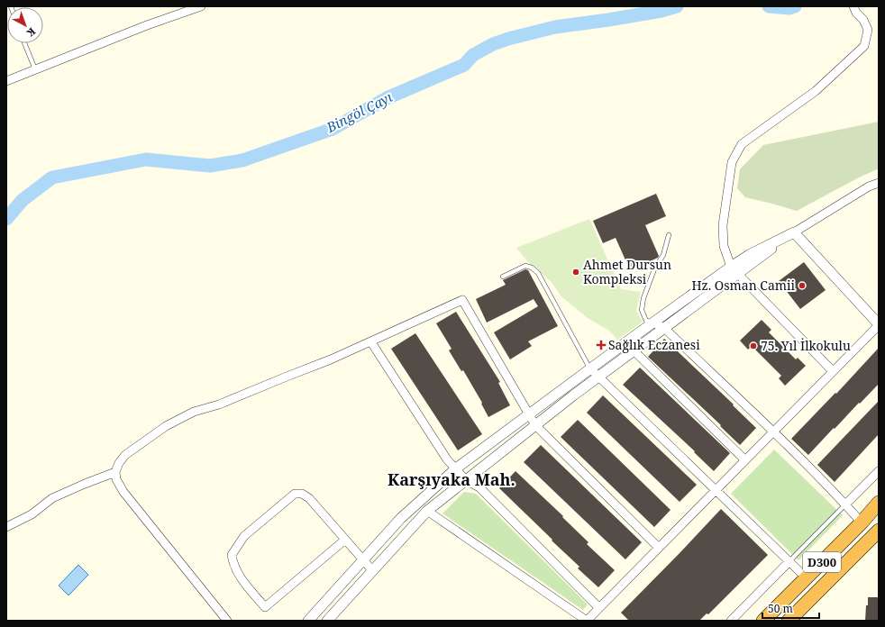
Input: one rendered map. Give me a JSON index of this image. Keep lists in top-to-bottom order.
{
  "streets": {
    "highway": ["D300"]
  },
  "districts": ["Karşıyaka Mah."],
  "water": ["Bingöl Çayı"],
  "places": {
    "other": ["Ahmet Dursun Kompleksi", "Hz. Osman Camii", "75. Yıl İlkokulu"],
    "health": ["Sağlık Eczanesi"]
  },
  "scale_bar": "50 m",
  "north": "bottom right"
}
